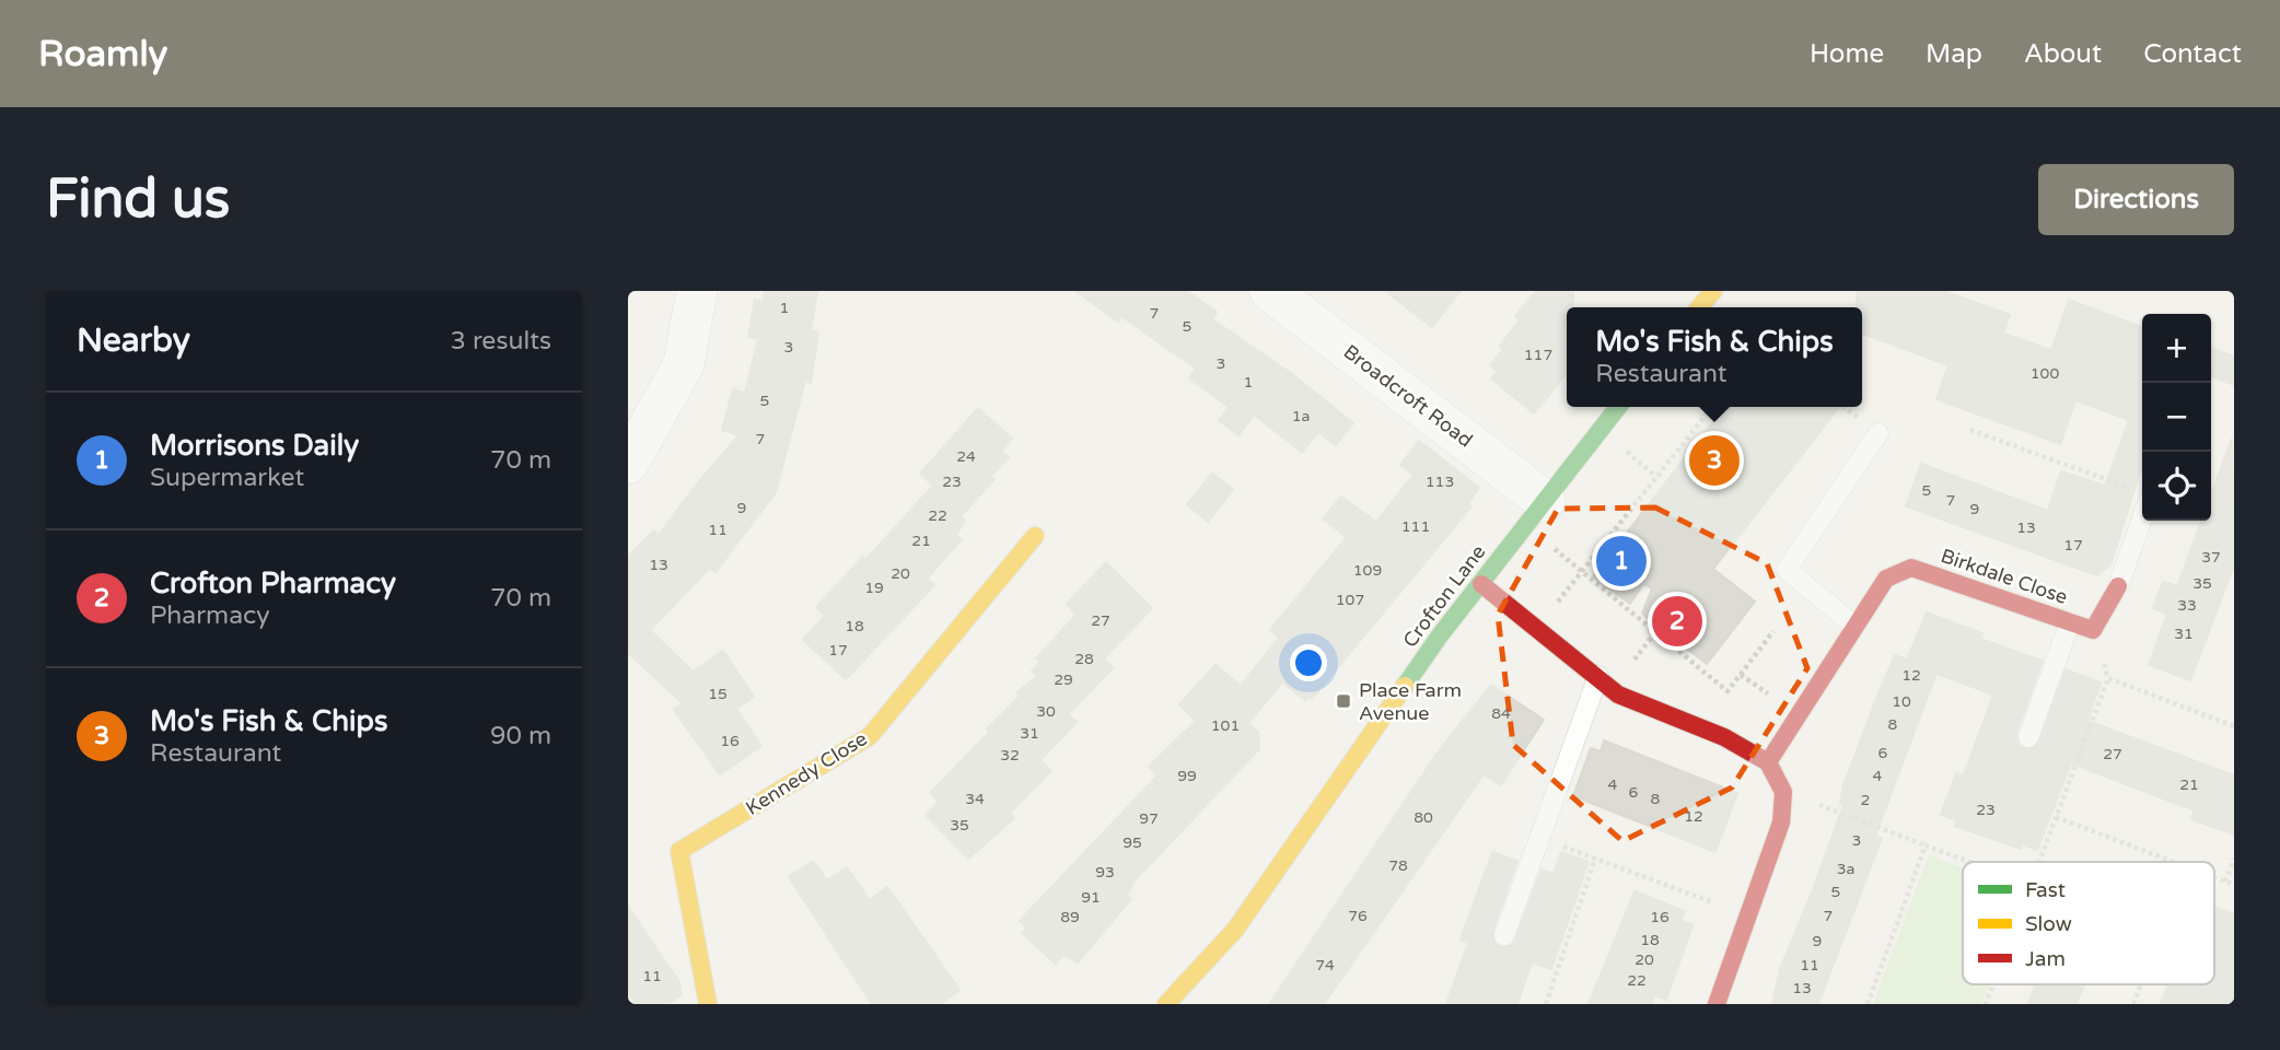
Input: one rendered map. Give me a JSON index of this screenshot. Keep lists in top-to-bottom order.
{
  "streets": {
    "street": [
      "Broadcroft Road",
      "Birkdale Close",
      "Crofton Lane",
      "Kennedy Close"
    ]
  },
  "crossings": [
    ["Broadcroft Road", "Crofton Lane"]
  ],
  "places": {
    "transit": ["Place Farm Avenue"]
  },
  "house_numbers": [
    "1",
    "7",
    "5",
    "3",
    "117",
    "3",
    "100",
    "1",
    "5",
    "1a",
    "7",
    "24",
    "23",
    "113",
    "5",
    "7",
    "9",
    "9",
    "22",
    "111",
    "13",
    "11",
    "21",
    "17",
    "37",
    "13",
    "109",
    "20",
    "35",
    "19",
    "107",
    "33",
    "27",
    "18",
    "31",
    "17",
    "28",
    "12",
    "29",
    "15",
    "10",
    "30",
    "84",
    "8",
    "101",
    "31",
    "16",
    "6",
    "27",
    "32",
    "99",
    "4",
    "4",
    "21",
    "6",
    "34",
    "8",
    "2",
    "23",
    "12",
    "80",
    "97",
    "35",
    "3",
    "95",
    "78",
    "3a",
    "93",
    "5",
    "91",
    "76",
    "7",
    "89",
    "16",
    "18",
    "9",
    "20",
    "74",
    "11",
    "11",
    "22",
    "13"
  ],
  "legend": ["Fast", "Slow", "Jam"],
  "page": {
    "header": "Roamly",
    "nav": [
      "Home",
      "Map",
      "About",
      "Contact"
    ],
    "buttons": "Directions",
    "title": "Find us",
    "heading": ["Nearby", "3 results"],
    "popup": ["Mo's Fish & Chips", "Restaurant"],
    "map_buttons": ["+", "−"],
    "list": [
      {
        "mark": "1",
        "name": "Morrisons Daily",
        "note": "Supermarket",
        "value": "70 m"
      },
      {
        "mark": "2",
        "name": "Crofton Pharmacy",
        "note": "Pharmacy",
        "value": "70 m"
      },
      {
        "mark": "3",
        "name": "Mo's Fish & Chips",
        "note": "Restaurant",
        "value": "90 m"
      }
    ],
    "pins": ["3", "1", "2"]
  }
}
